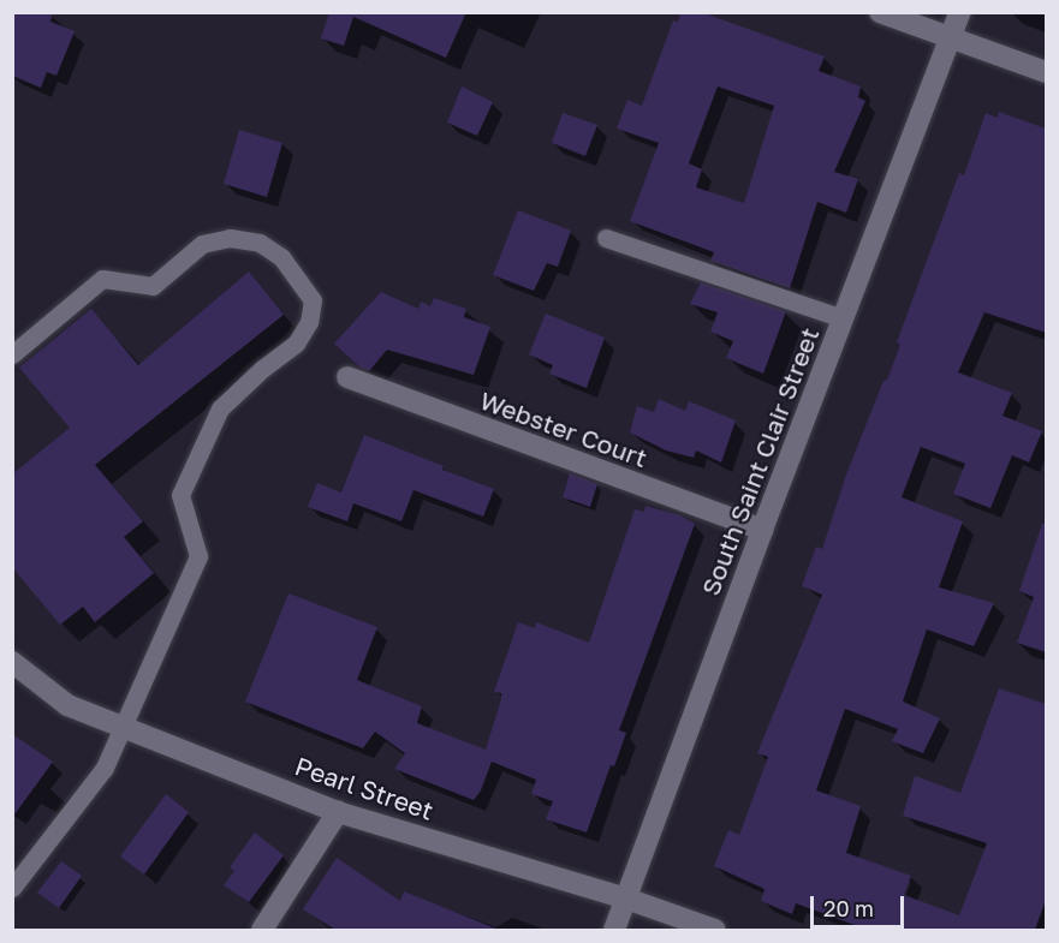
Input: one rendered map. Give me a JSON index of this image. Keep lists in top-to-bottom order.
{
  "streets": {
    "street": ["Webster Court", "South Saint Clair Street", "Pearl Street"]
  },
  "crossings": [
    ["Webster Court", "South Saint Clair Street"],
    ["South Saint Clair Street", "Pearl Street"]
  ],
  "scale_bar": "20 m"
}
